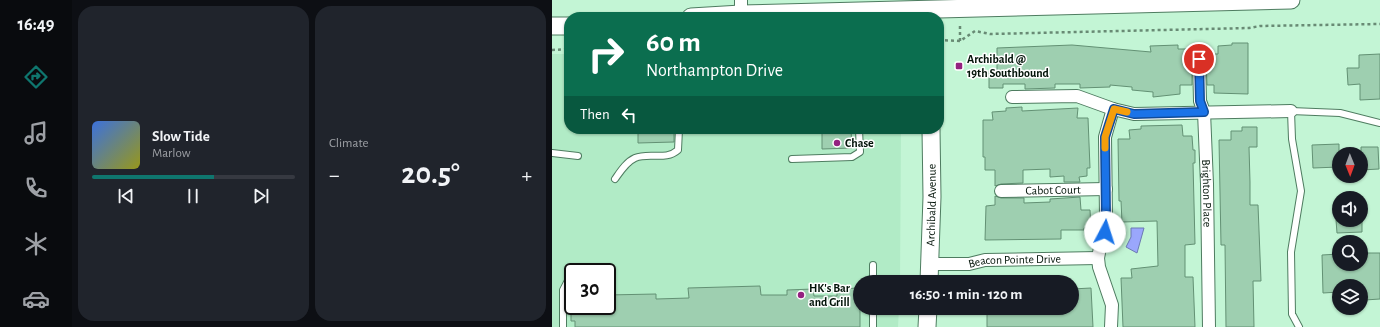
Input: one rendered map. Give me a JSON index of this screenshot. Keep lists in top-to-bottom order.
{
  "streets": {
    "main road": ["Archibald Avenue"],
    "street": ["Cabot Court", "Brighton Place", "Beacon Pointe Drive"]
  },
  "crossings": [
    ["Archibald Avenue", "Beacon Pointe Drive"]
  ],
  "places": {
    "transit": ["Archibald @ 19th Southbound"],
    "other": ["Chase", "HK's Bar and Grill"]
  },
  "north": "bottom",
  "page": {
    "tabs": "16:49",
    "tile": "Climate",
    "turn": ["60 m", "Northampton Drive"],
    "then": "Then",
    "song": ["Slow Tide", "Marlow"],
    "heat": ["−", "20.5°", "+"],
    "limit": "30",
    "trip": "16:50 · 1 min · 120 m"
  }
}
